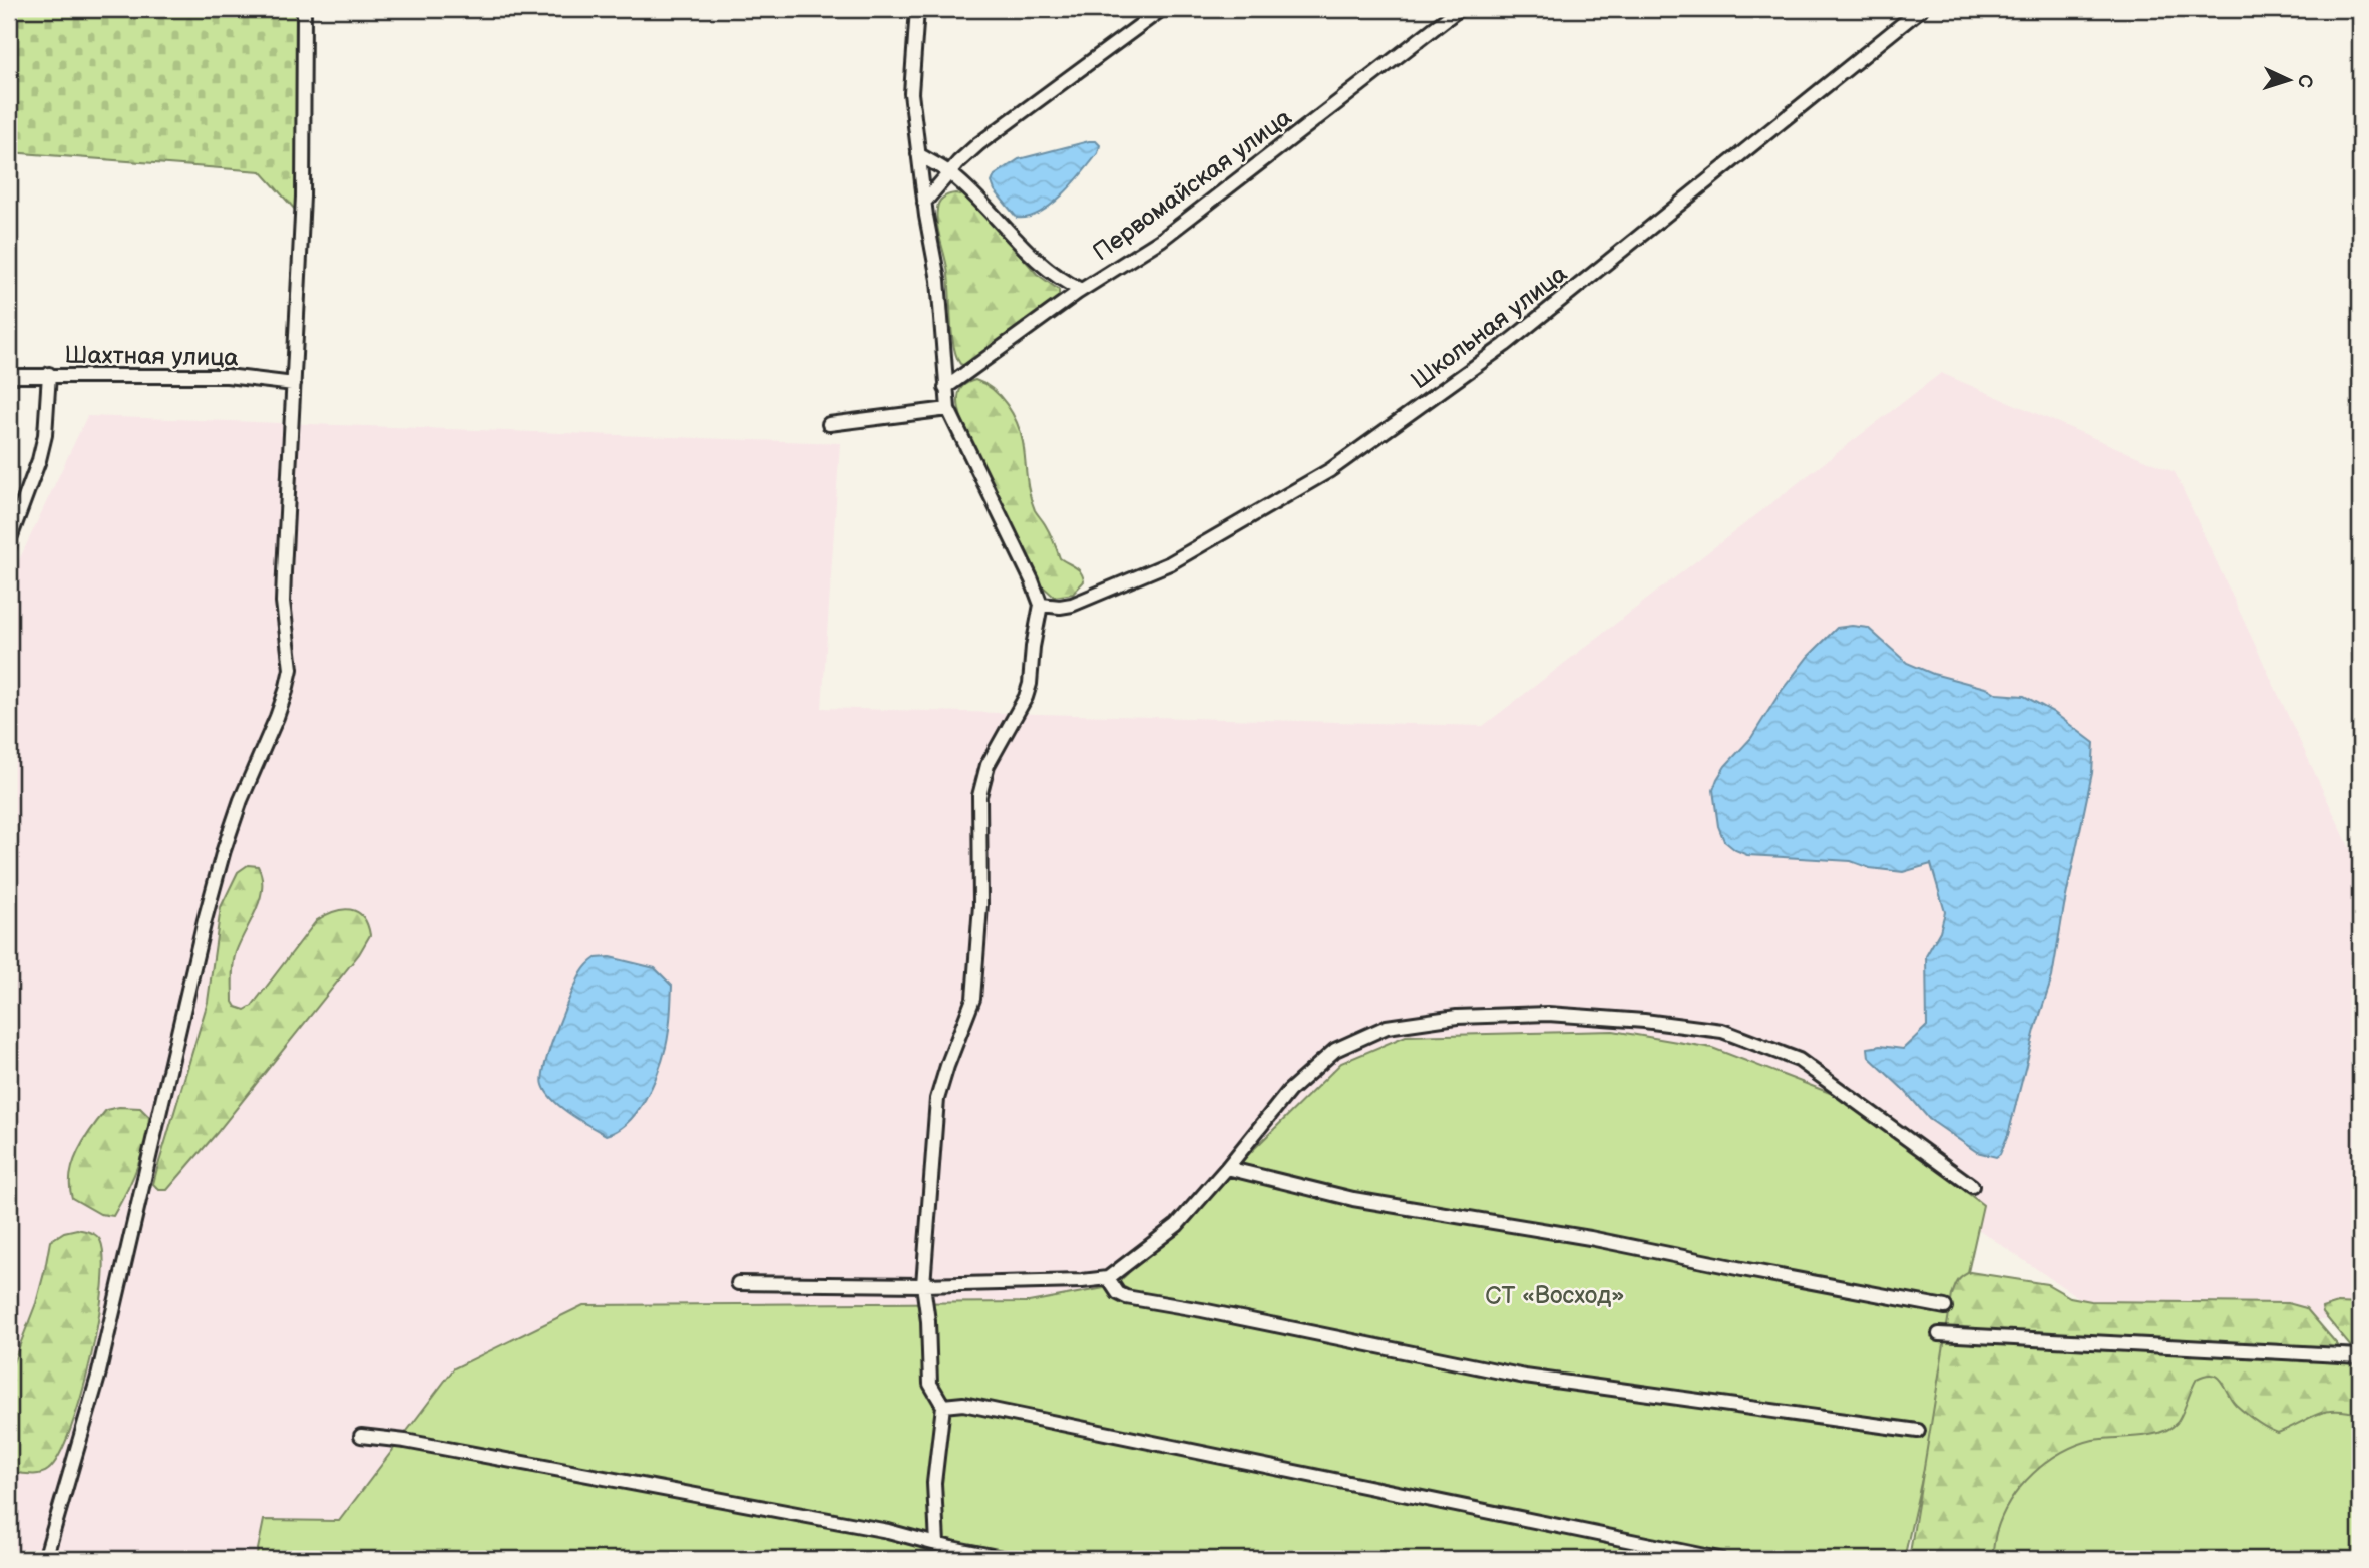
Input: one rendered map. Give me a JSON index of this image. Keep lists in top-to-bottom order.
{
  "streets": {
    "street": ["Первомайская улица", "Школьная улица", "Шахтная улица"]
  },
  "parks": ["СТ «Восход»"],
  "north": "right"
}
